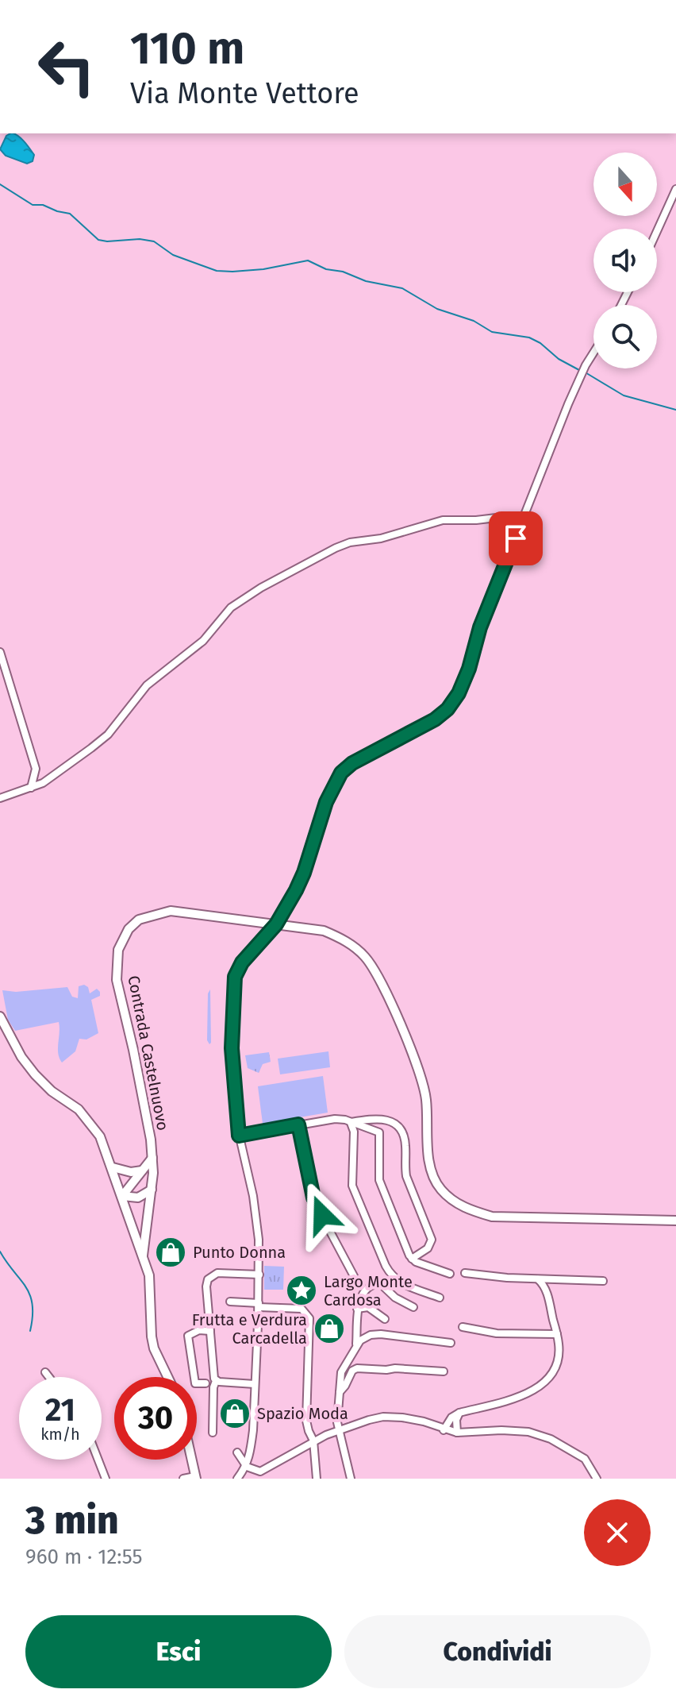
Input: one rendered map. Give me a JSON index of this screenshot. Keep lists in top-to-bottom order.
{
  "streets": {
    "main road": ["Contrada Castelnuovo"]
  },
  "places": {
    "shop": ["Punto Donna", "Frutta e Verdura Carcadella", "Spazio Moda"],
    "place": ["Largo Monte Cardosa"]
  },
  "north": "bottom",
  "page": {
    "turn": ["110 m", "Via Monte Vettore"],
    "speed": "21 km/h",
    "limit": "30",
    "heading": ["3 min", "960 m · 12:55"],
    "buttons": ["Esci", "Condividi"]
  }
}
